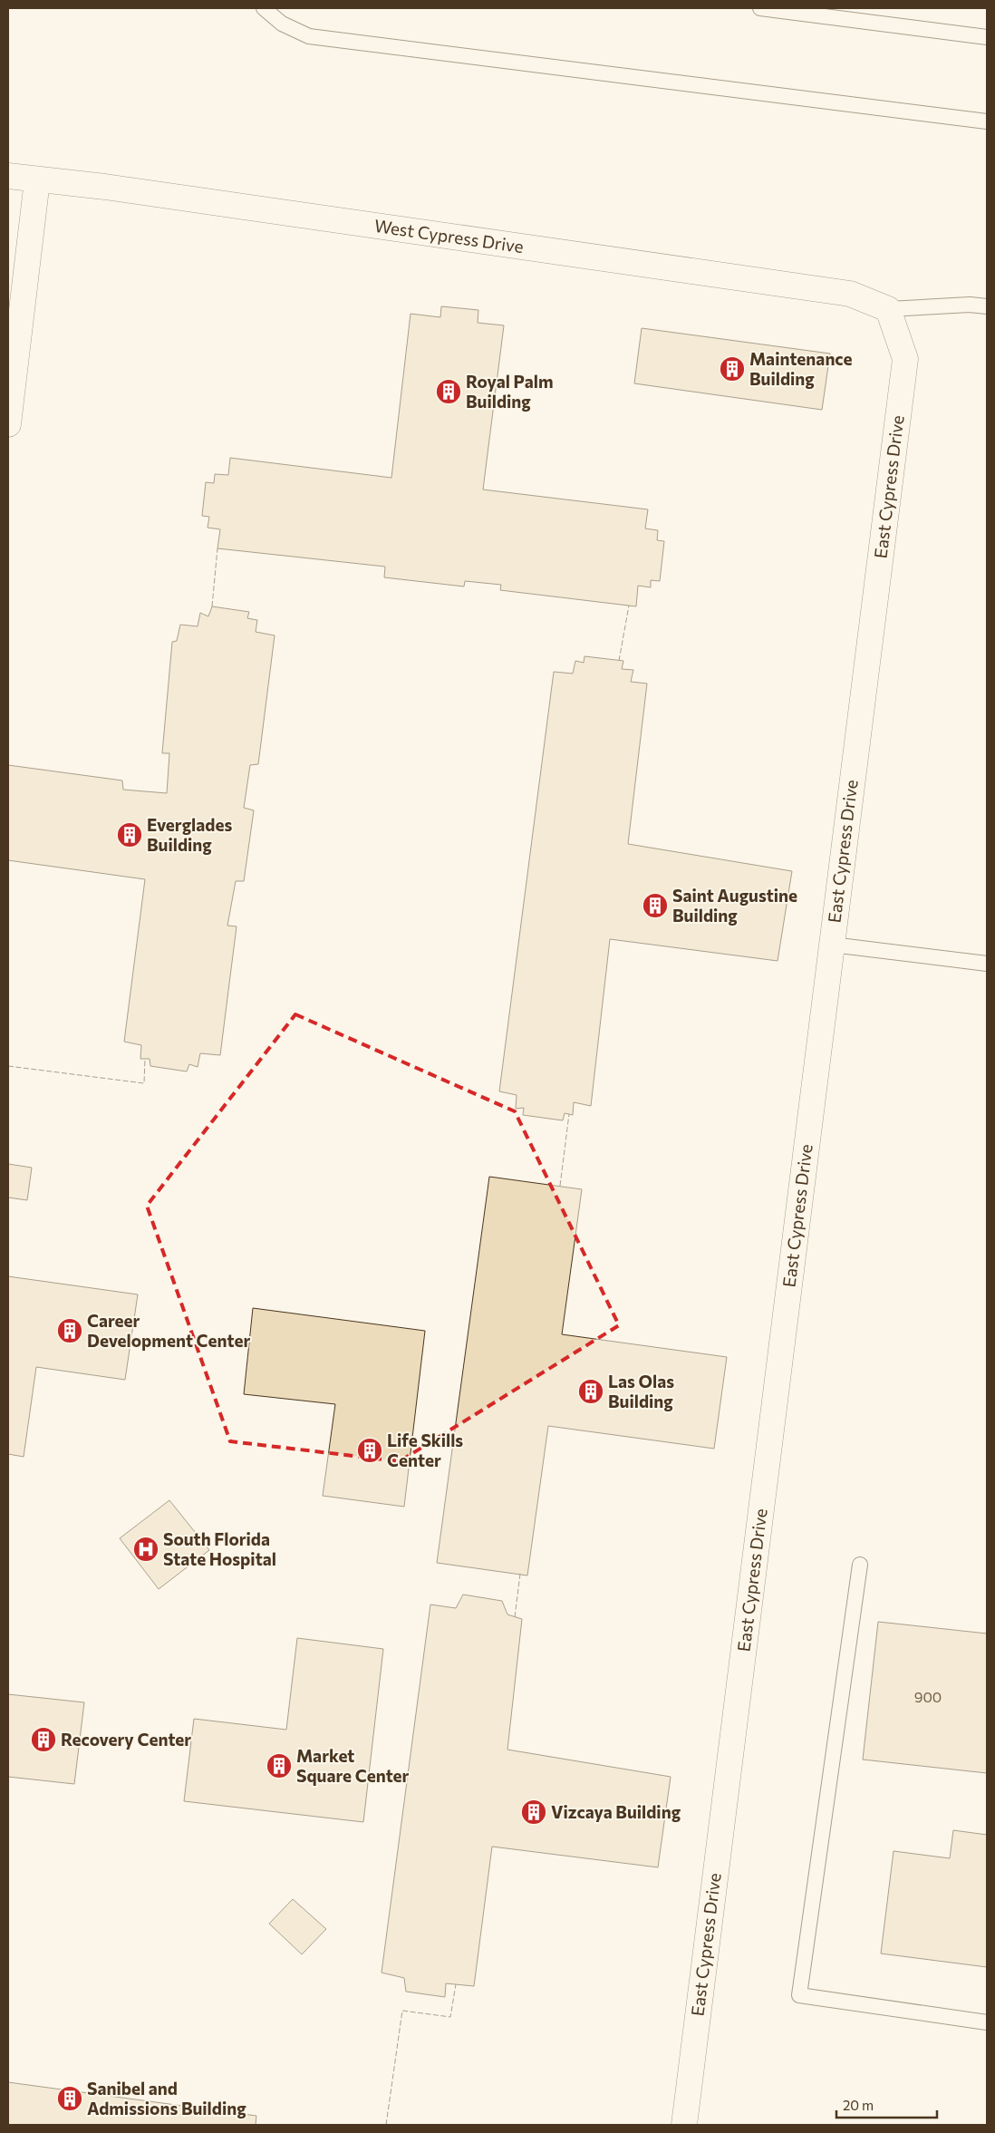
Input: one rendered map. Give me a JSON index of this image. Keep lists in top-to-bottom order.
{
  "streets": {
    "street": ["West Cypress Drive", "East Cypress Drive"]
  },
  "crossings": [
    ["West Cypress Drive", "East Cypress Drive"]
  ],
  "places": {
    "building": [
      "Maintenance Building",
      "Royal Palm Building",
      "Everglades Building",
      "Saint Augustine Building",
      "Career Development Center",
      "Las Olas Building",
      "Life Skills Center",
      "Recovery Center",
      "Market Square Center",
      "Vizcaya Building",
      "Sanibel and Admissions Building"
    ],
    "hospital": ["South Florida State Hospital"]
  },
  "house_numbers": ["900"],
  "scale_bar": "20 m"
}
